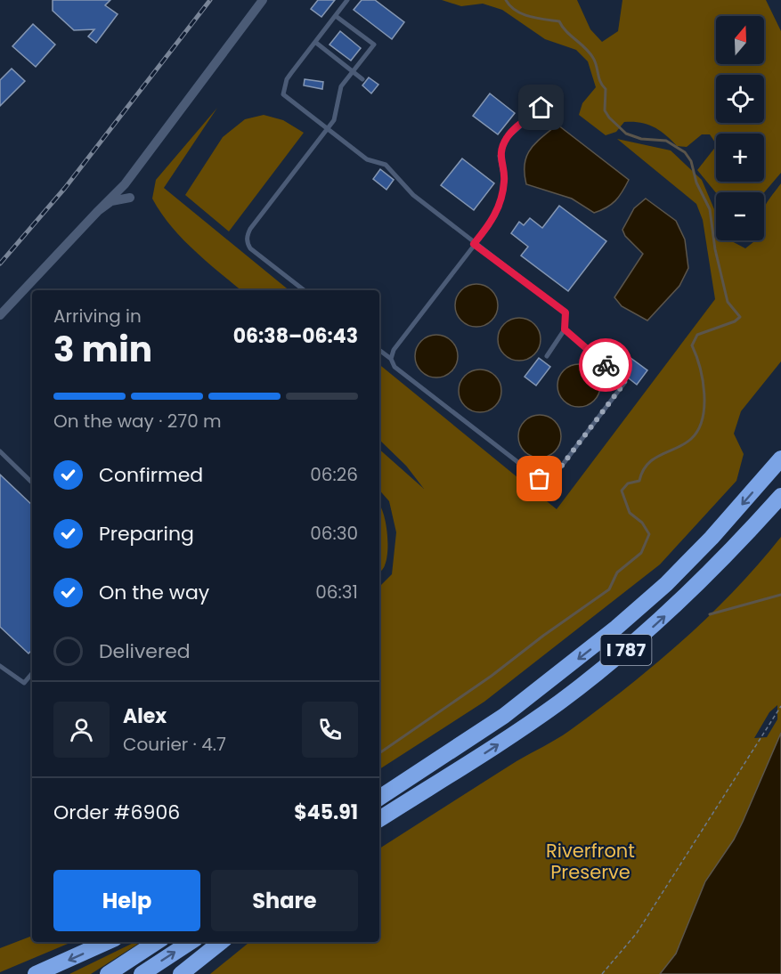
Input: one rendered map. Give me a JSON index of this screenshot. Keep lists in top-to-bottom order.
{
  "streets": {
    "highway": ["I 787"]
  },
  "parks": ["Riverfront Preserve"],
  "north": "top",
  "page": {
    "map_buttons": ["+", "−"],
    "heading": ["3 min", "Arriving in", "06:38–06:43"],
    "panel": [
      "Alex",
      "Courier · 4.7",
      "Order #6906",
      "$45.91"
    ],
    "bar": "On the way · 270 m",
    "list": [
      ["Confirmed", "06:26"],
      ["Preparing", "06:30"],
      ["On the way", "06:31"],
      "Delivered"
    ],
    "buttons": ["Help", "Share"]
  }
}
